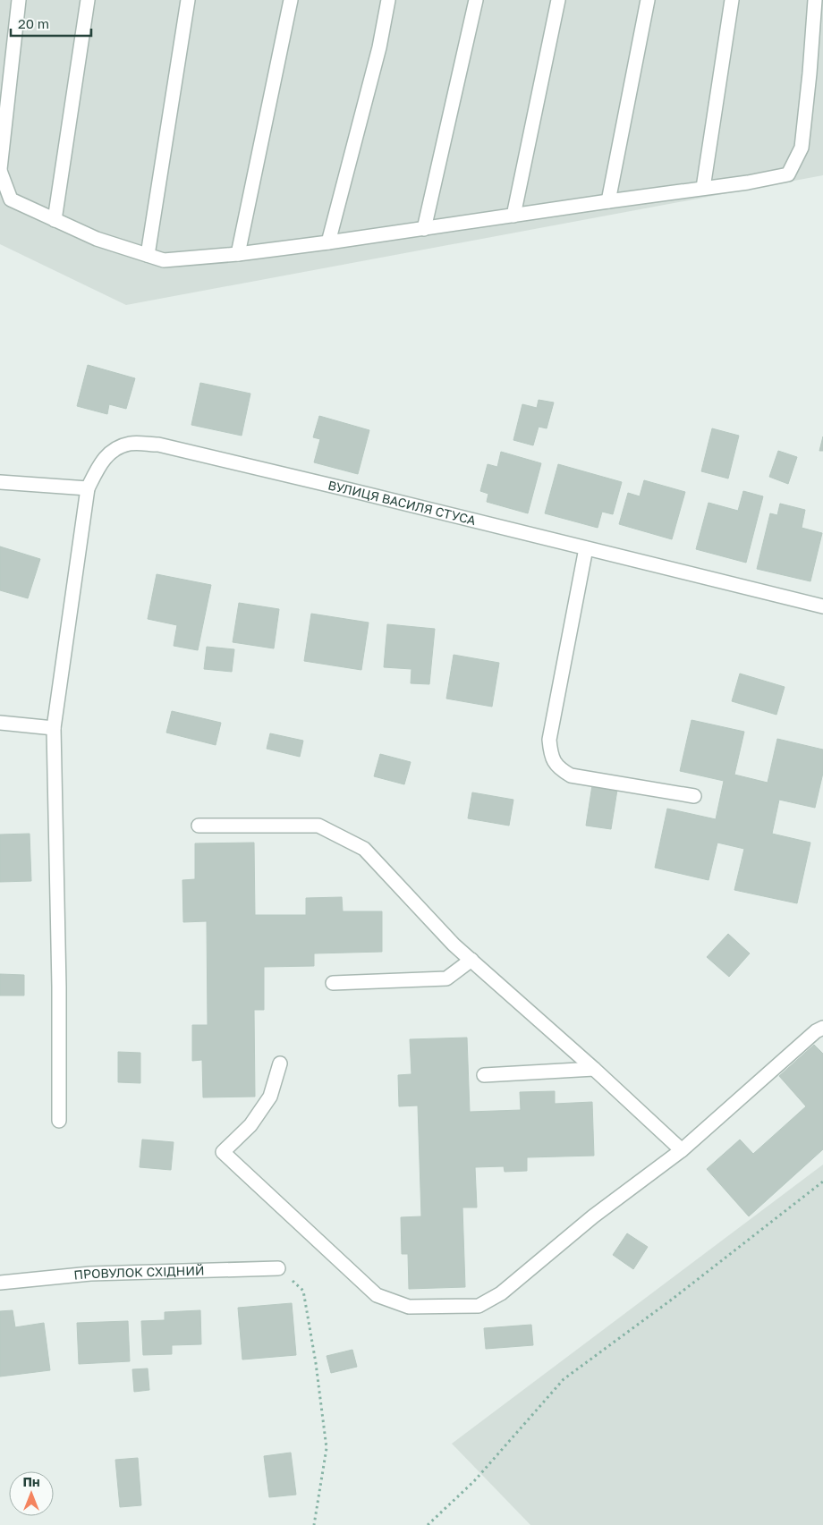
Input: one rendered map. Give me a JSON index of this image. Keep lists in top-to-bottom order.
{
  "streets": {
    "street": ["ВУЛИЦЯ ВАСИЛЯ СТУСА", "ПРОВУЛОК СХІДНИЙ"]
  },
  "scale_bar": "20 m",
  "north": "top"
}
